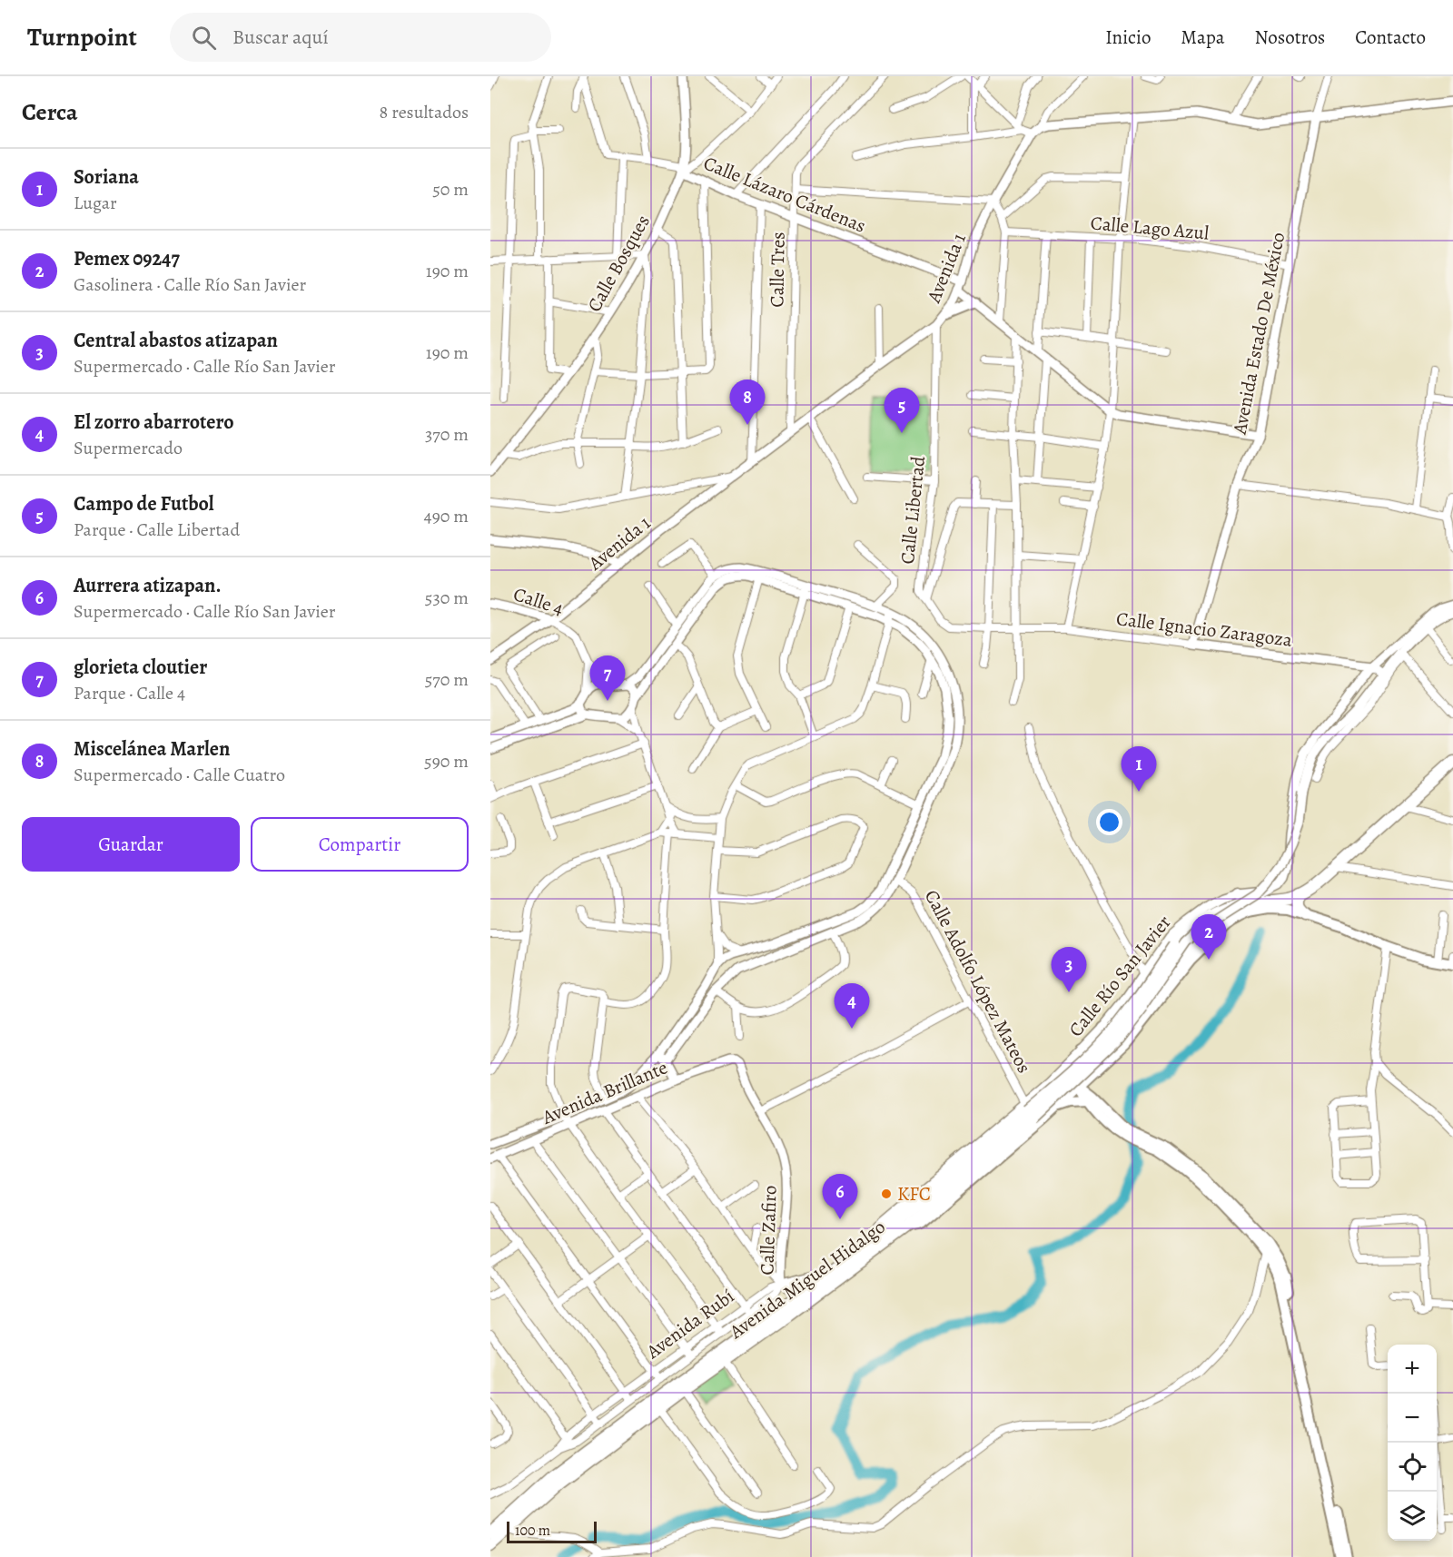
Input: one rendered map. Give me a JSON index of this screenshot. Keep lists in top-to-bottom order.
{
  "streets": {
    "main road": ["Avenida Miguel Hidalgo"],
    "street": [
      "Calle Lázaro Cárdenas",
      "Calle Lago Azul",
      "Calle Bosques",
      "Avenida 1",
      "Calle Tres",
      "Avenida Estado De México",
      "Calle Libertad",
      "Calle 4",
      "Calle Ignacio Zaragoza",
      "Calle Río San Javier",
      "Calle Adolfo López Mateos",
      "Avenida Brillante",
      "Calle Zafiro",
      "Avenida Rubí"
    ]
  },
  "crossings": [
    ["Calle Lázaro Cárdenas", "Calle Bosques"],
    ["Calle Lázaro Cárdenas", "Avenida 1"],
    ["Calle Lázaro Cárdenas", "Calle Tres"],
    ["Calle Lázaro Cárdenas", "Avenida Estado De México"],
    ["Calle Lago Azul", "Avenida Estado De México"],
    ["Avenida 1", "Calle Tres"],
    ["Avenida 1", "Calle Libertad"],
    ["Avenida 1", "Calle 4"],
    ["Avenida Estado De México", "Calle Ignacio Zaragoza"],
    ["Calle Libertad", "Calle Ignacio Zaragoza"],
    ["Calle Ignacio Zaragoza", "Avenida Miguel Hidalgo"],
    ["Calle Río San Javier", "Calle Adolfo López Mateos"],
    ["Calle Río San Javier", "Avenida Miguel Hidalgo"],
    ["Calle Adolfo López Mateos", "Avenida Miguel Hidalgo"],
    ["Avenida Brillante", "Calle Zafiro"],
    ["Calle Zafiro", "Avenida Miguel Hidalgo"],
    ["Calle Zafiro", "Avenida Rubí"]
  ],
  "places": ["KFC"],
  "scale_bar": "100 m",
  "page": {
    "header": "Turnpoint",
    "search": "Buscar aquí",
    "nav": [
      "Inicio",
      "Mapa",
      "Nosotros",
      "Contacto"
    ],
    "heading": ["Cerca", "8 resultados"],
    "list": [
      {
        "mark": "1",
        "name": "Soriana",
        "note": "Lugar",
        "value": "50 m"
      },
      {
        "mark": "2",
        "name": "Pemex 09247",
        "note": "Gasolinera · Calle Río San Javier",
        "value": "190 m"
      },
      {
        "mark": "3",
        "name": "Central abastos atizapan",
        "note": "Supermercado · Calle Río San Javier",
        "value": "190 m"
      },
      {
        "mark": "4",
        "name": "El zorro abarrotero",
        "note": "Supermercado",
        "value": "370 m"
      },
      {
        "mark": "5",
        "name": "Campo de Futbol",
        "note": "Parque · Calle Libertad",
        "value": "490 m"
      },
      {
        "mark": "6",
        "name": "Aurrera atizapan.",
        "note": "Supermercado · Calle Río San Javier",
        "value": "530 m"
      },
      {
        "mark": "7",
        "name": "glorieta cloutier",
        "note": "Parque · Calle 4",
        "value": "570 m"
      },
      {
        "mark": "8",
        "name": "Miscelánea Marlen",
        "note": "Supermercado · Calle Cuatro",
        "value": "590 m"
      }
    ],
    "pins": [
      "8",
      "5",
      "7",
      "1",
      "2",
      "3",
      "4",
      "6"
    ],
    "buttons": ["Guardar", "Compartir"],
    "map_buttons": ["+", "−"],
    "scale": "100 m"
  }
}
